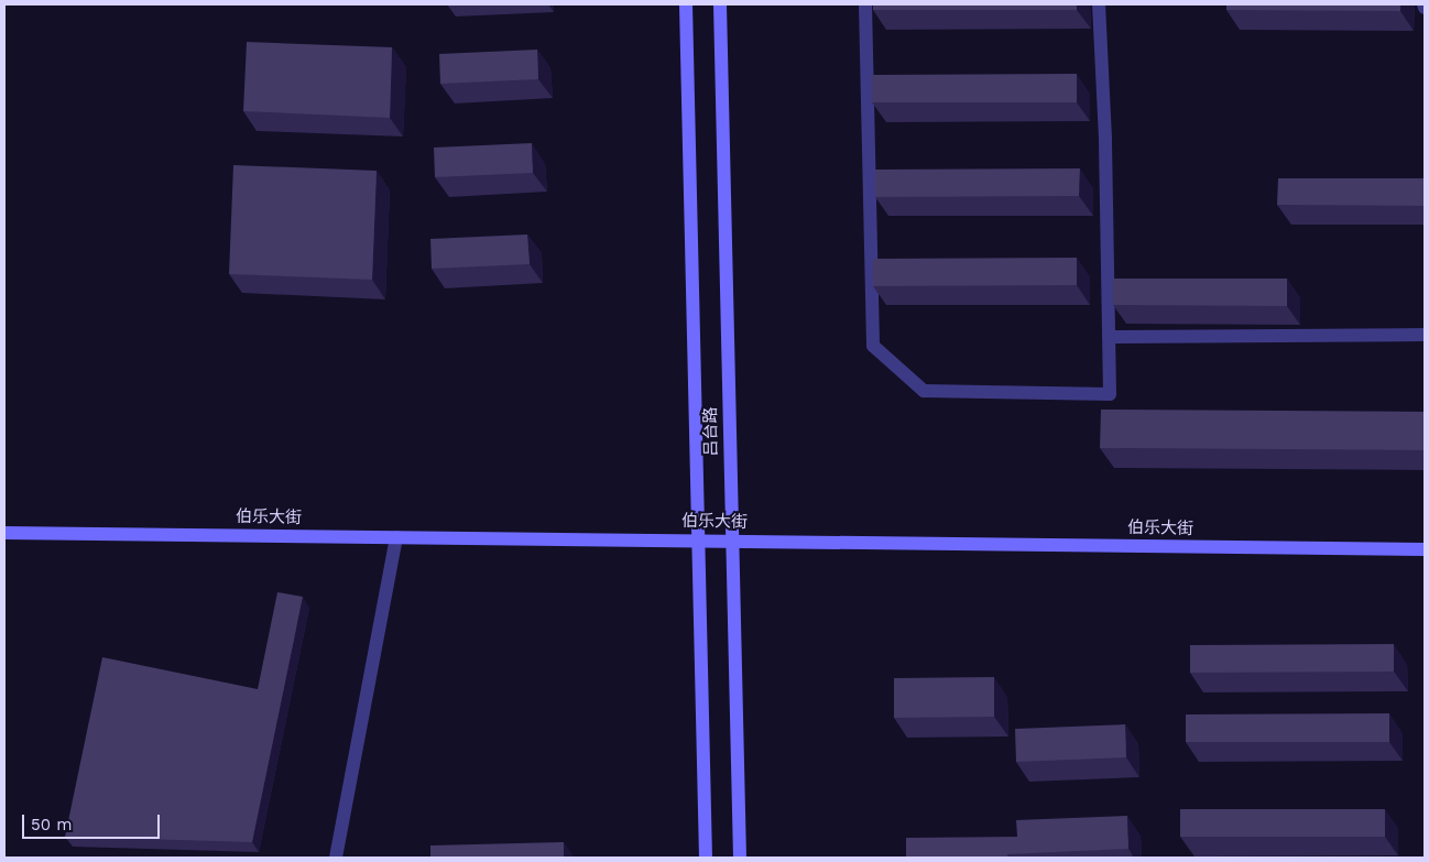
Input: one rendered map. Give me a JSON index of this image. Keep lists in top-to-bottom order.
{
  "streets": {
    "main road": ["吕台路", "伯乐大街"]
  },
  "crossings": [
    ["吕台路", "伯乐大街"]
  ],
  "scale_bar": "50 m"
}
